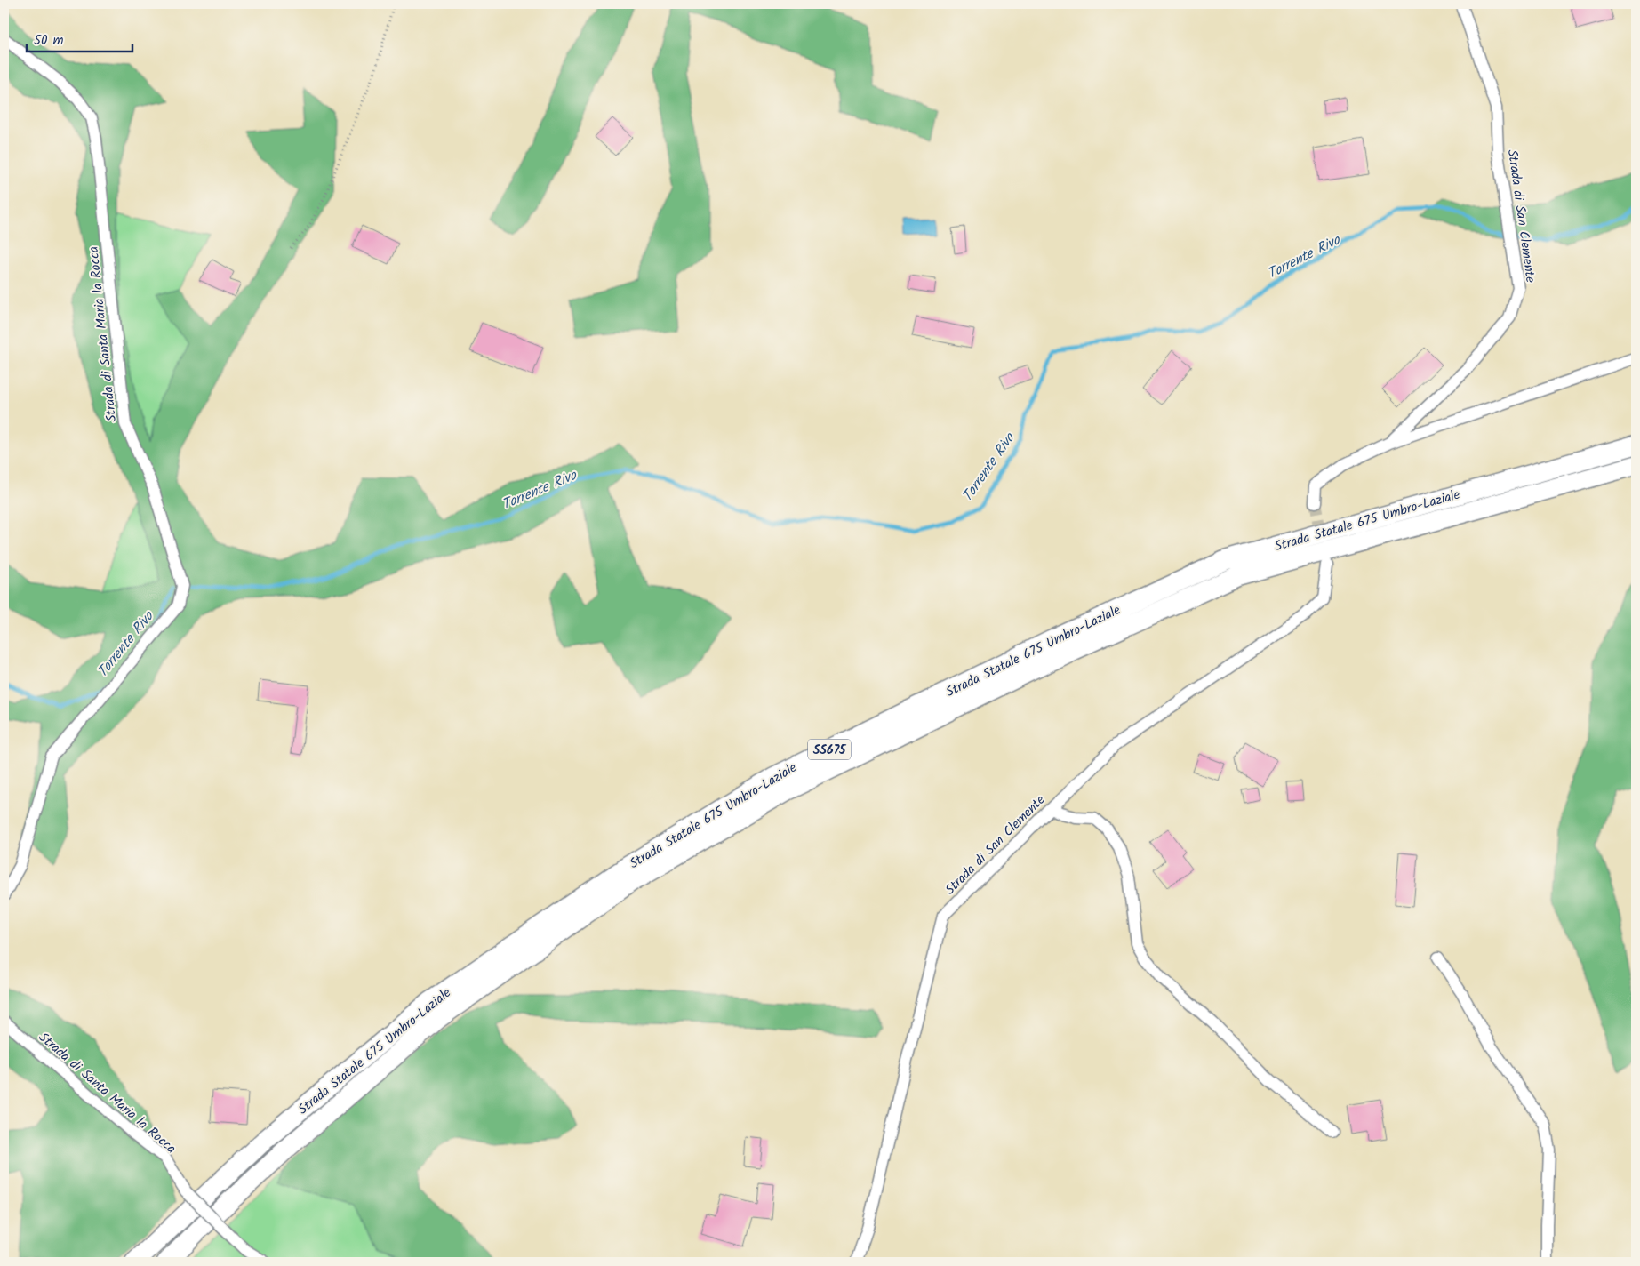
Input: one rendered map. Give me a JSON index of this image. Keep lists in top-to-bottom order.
{
  "streets": {
    "highway": ["Strada Statale 675 Umbro-Laziale", "SS675"],
    "street": ["Strada di San Clemente", "Strada di Santa Maria la Rocca"]
  },
  "water": ["Torrente Rivo"],
  "scale_bar": "50 m"
}
